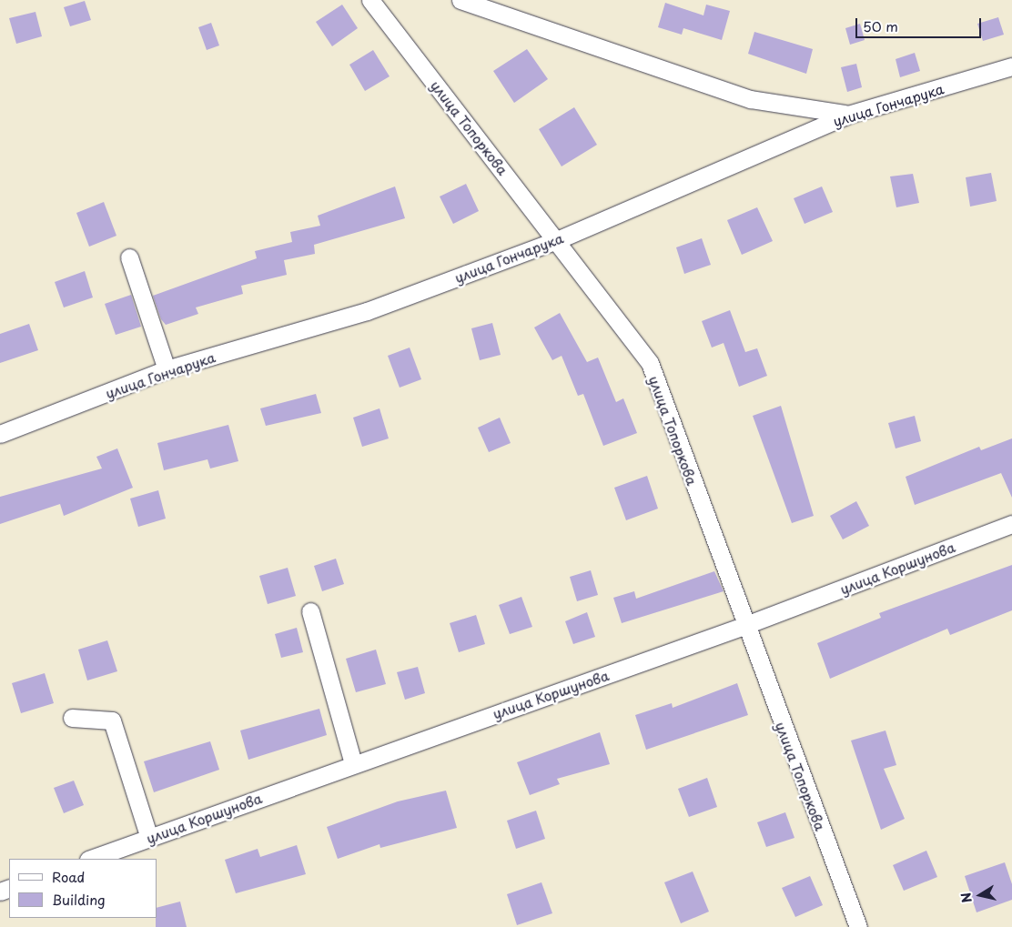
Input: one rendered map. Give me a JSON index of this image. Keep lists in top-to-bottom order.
{
  "streets": {
    "street": ["улица Гончарука", "улица Топоркова", "улица Коршунова"]
  },
  "crossings": [
    ["улица Гончарука", "улица Топоркова"],
    ["улица Топоркова", "улица Коршунова"]
  ],
  "legend": ["Road", "Building"],
  "scale_bar": "50 m",
  "north": "left"
}
